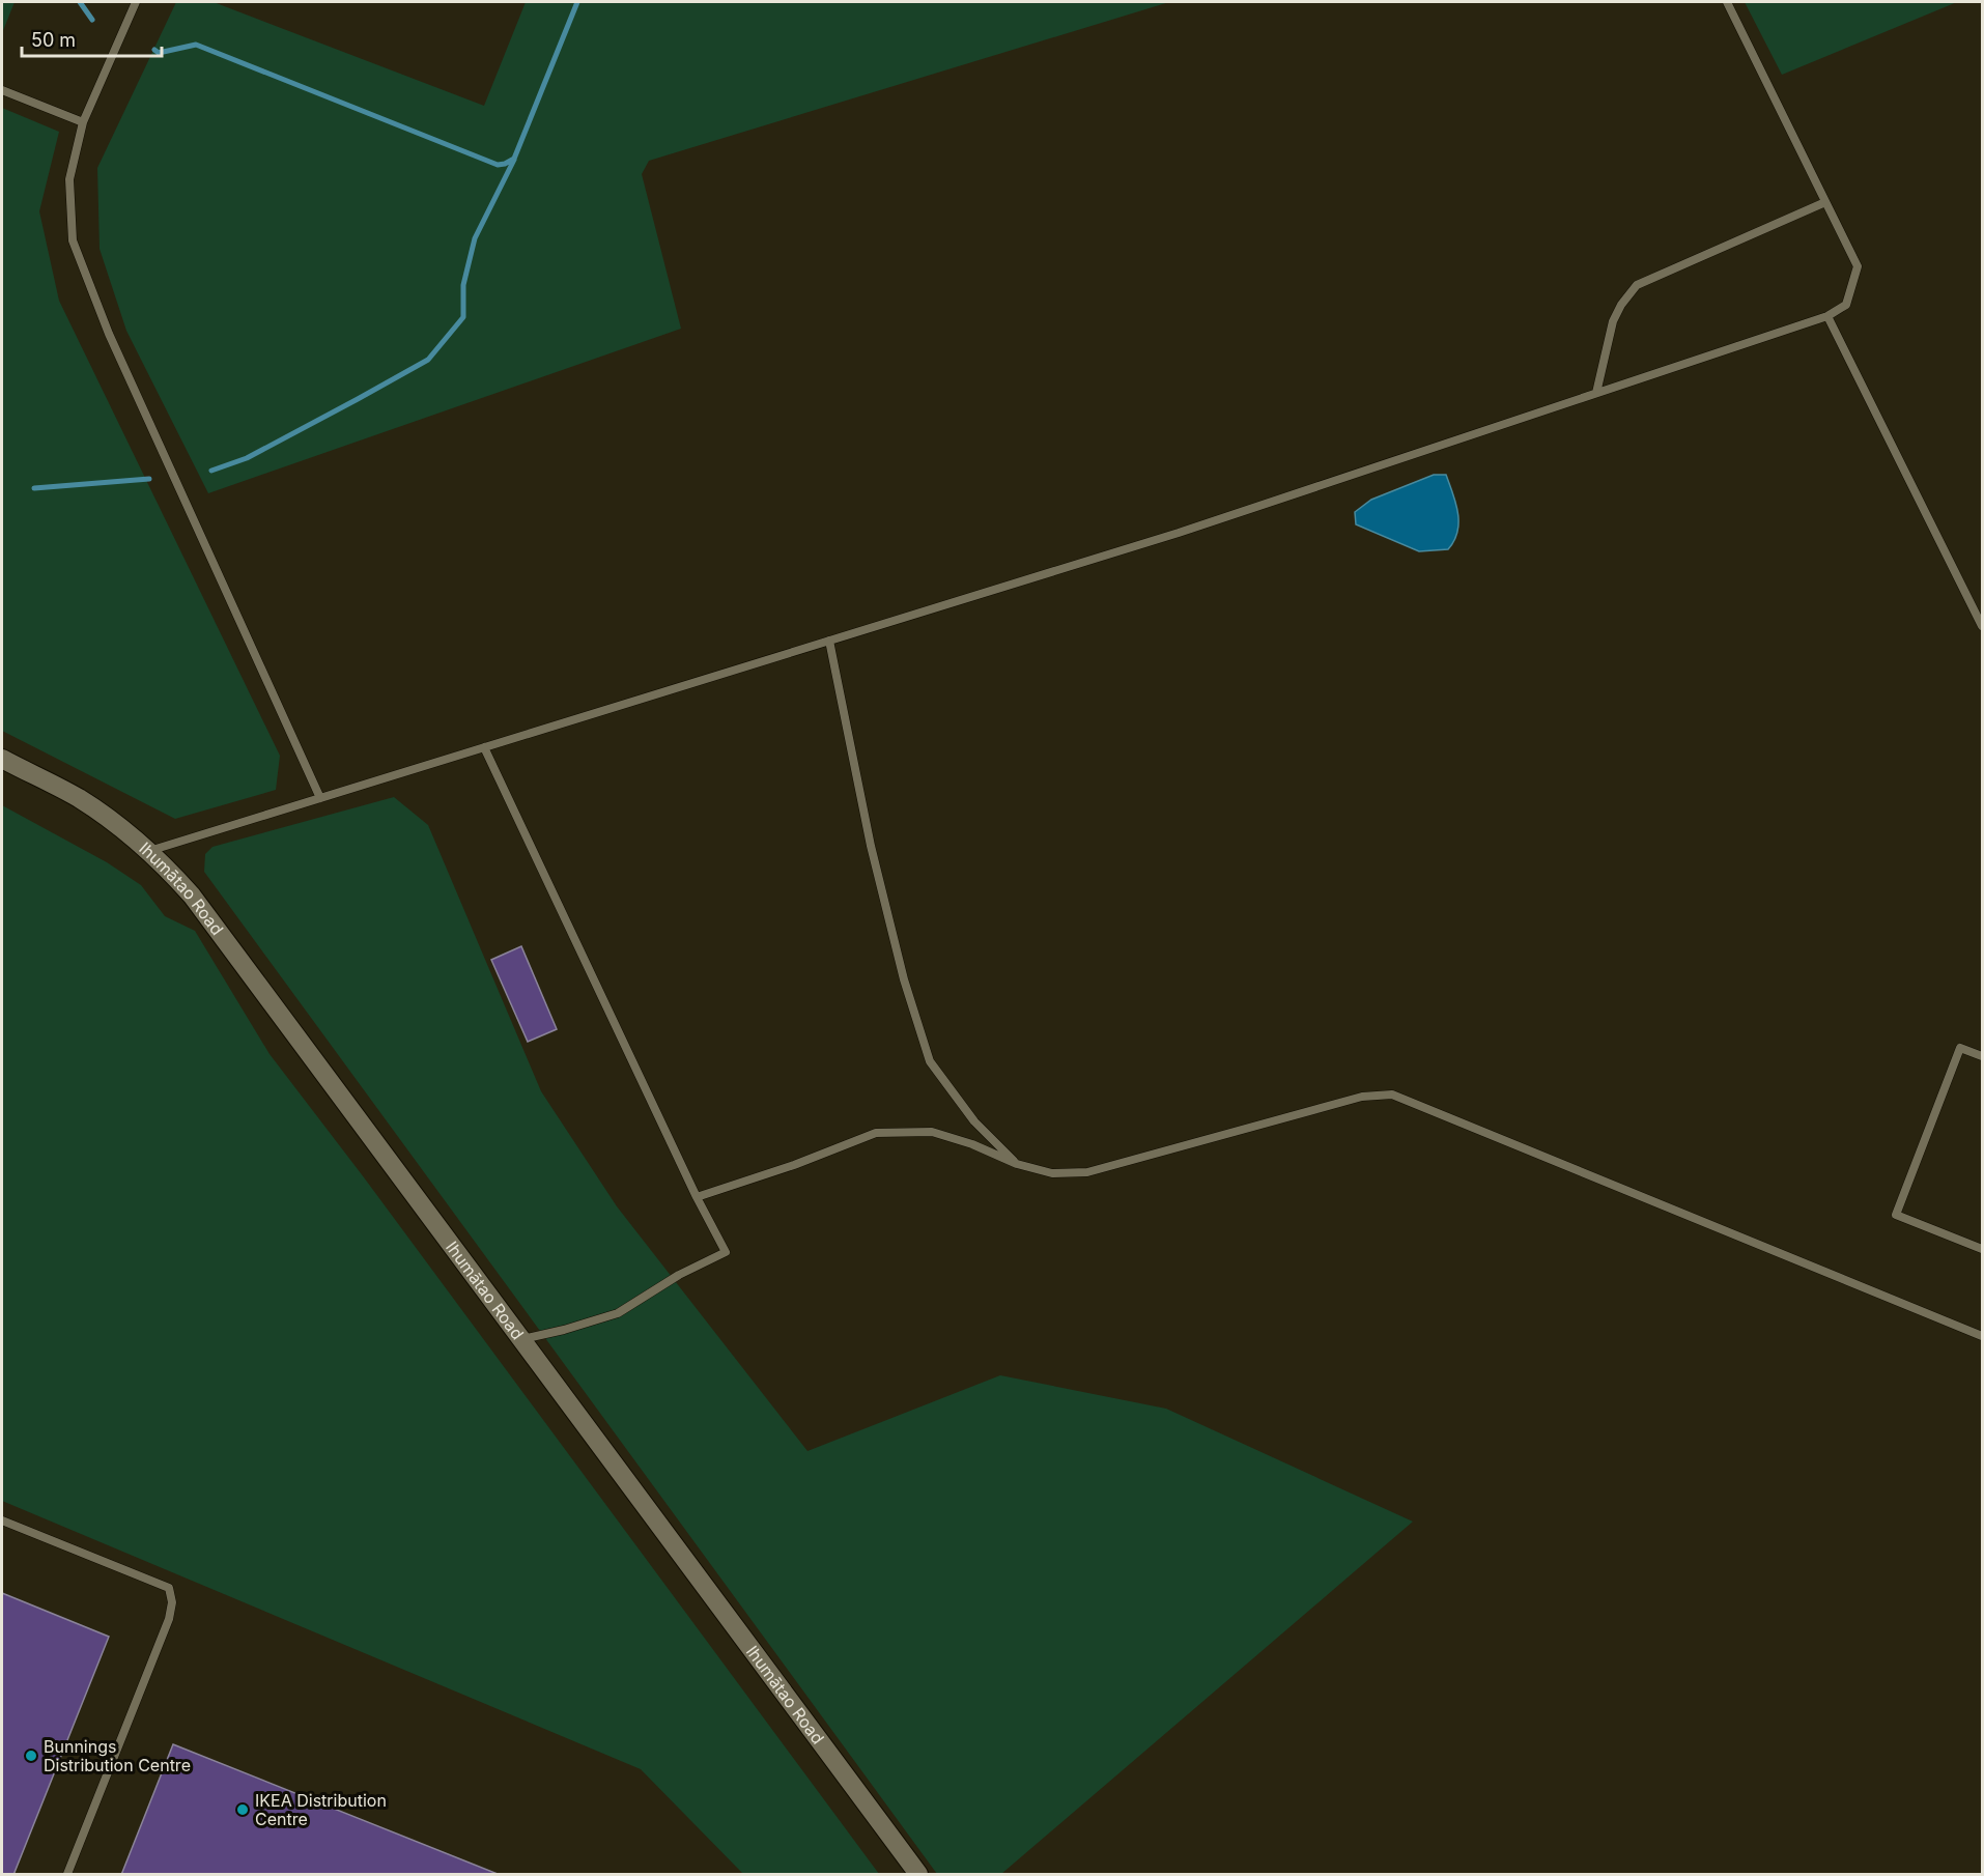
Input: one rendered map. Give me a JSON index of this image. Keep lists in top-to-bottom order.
{
  "streets": {
    "street": ["Ihumātao Road"]
  },
  "places": ["Bunnings Distribution Centre", "IKEA Distribution Centre"],
  "scale_bar": "50 m"
}
